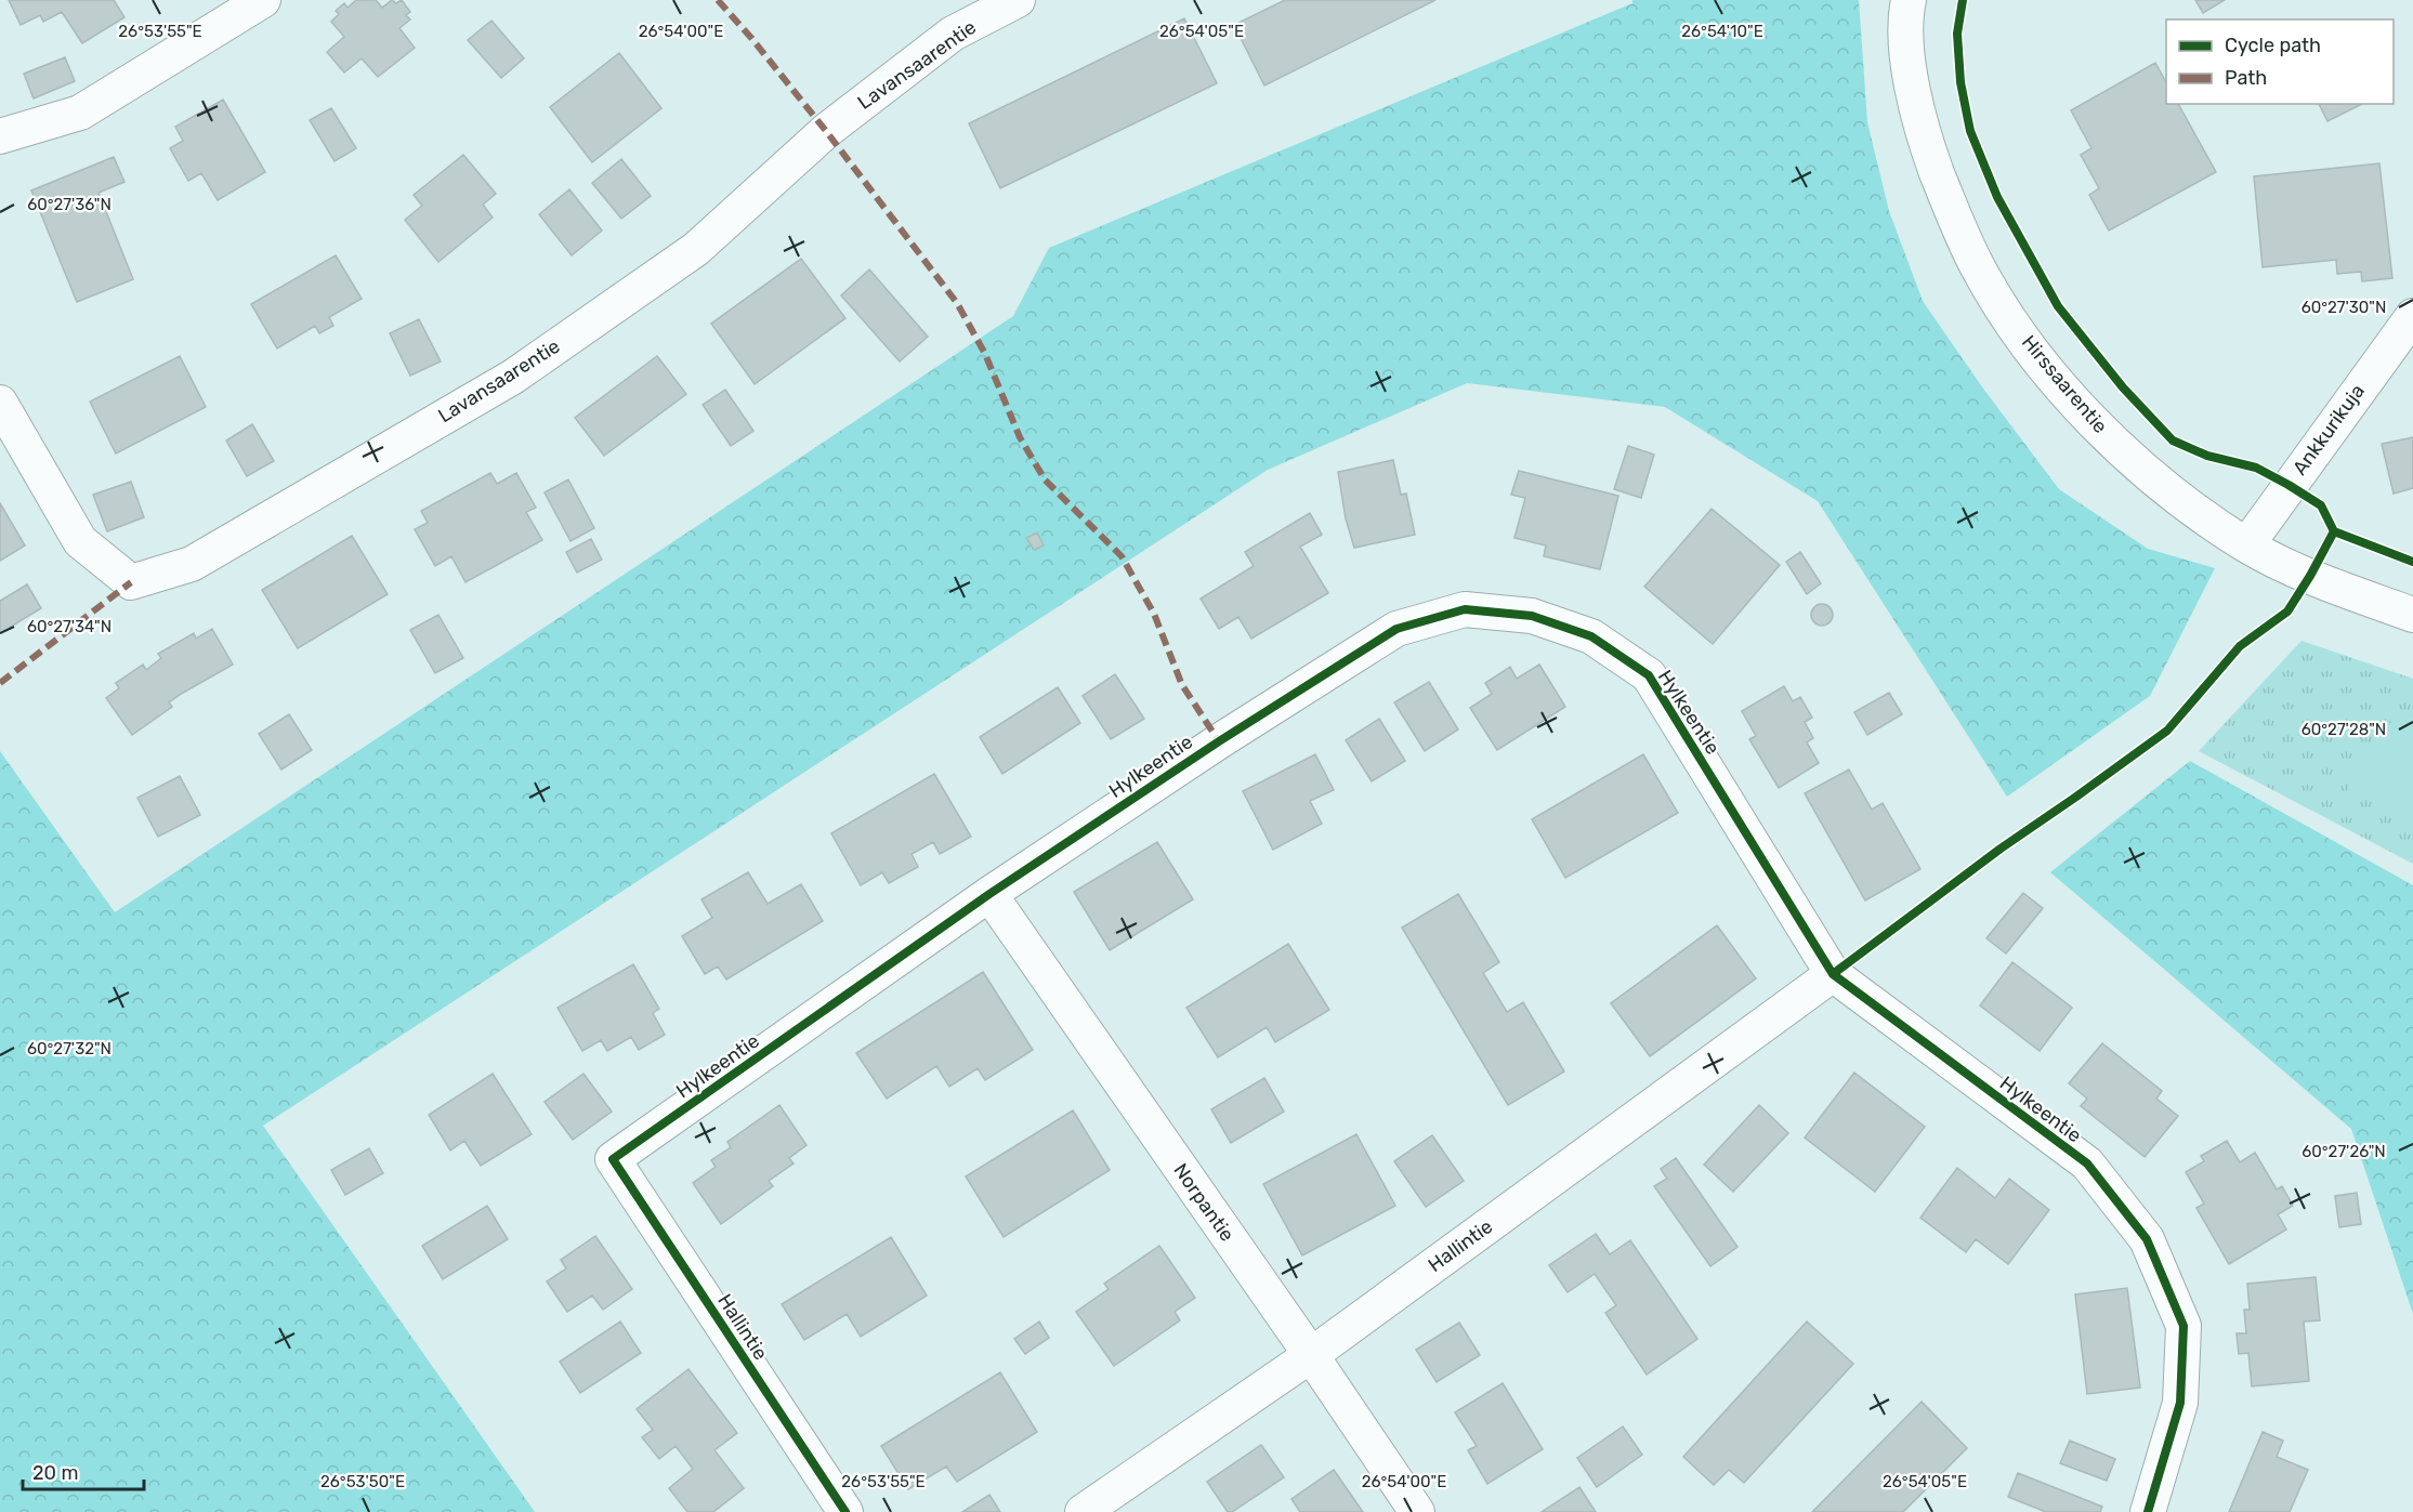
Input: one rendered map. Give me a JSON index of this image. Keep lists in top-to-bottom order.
{
  "streets": {
    "street": [
      "Lavansaarentie",
      "Hirssaarentie",
      "Ankkurikuja",
      "Hylkeentie",
      "Norpantie",
      "Hallintie"
    ]
  },
  "crossings": [
    ["Hirssaarentie", "Ankkurikuja"],
    ["Hylkeentie", "Norpantie"],
    ["Hylkeentie", "Hallintie"],
    ["Norpantie", "Hallintie"]
  ],
  "legend": ["Cycle path", "Path"],
  "scale_bar": "20 m",
  "coordinates": [
    "26°53'55\"E",
    "26°54'00\"E",
    "26°54'05\"E",
    "26°54'10\"E",
    "60°27'36\"N",
    "60°27'30\"N",
    "60°27'34\"N",
    "60°27'28\"N",
    "60°27'32\"N",
    "60°27'26\"N",
    "26°53'50\"E"
  ]
}
